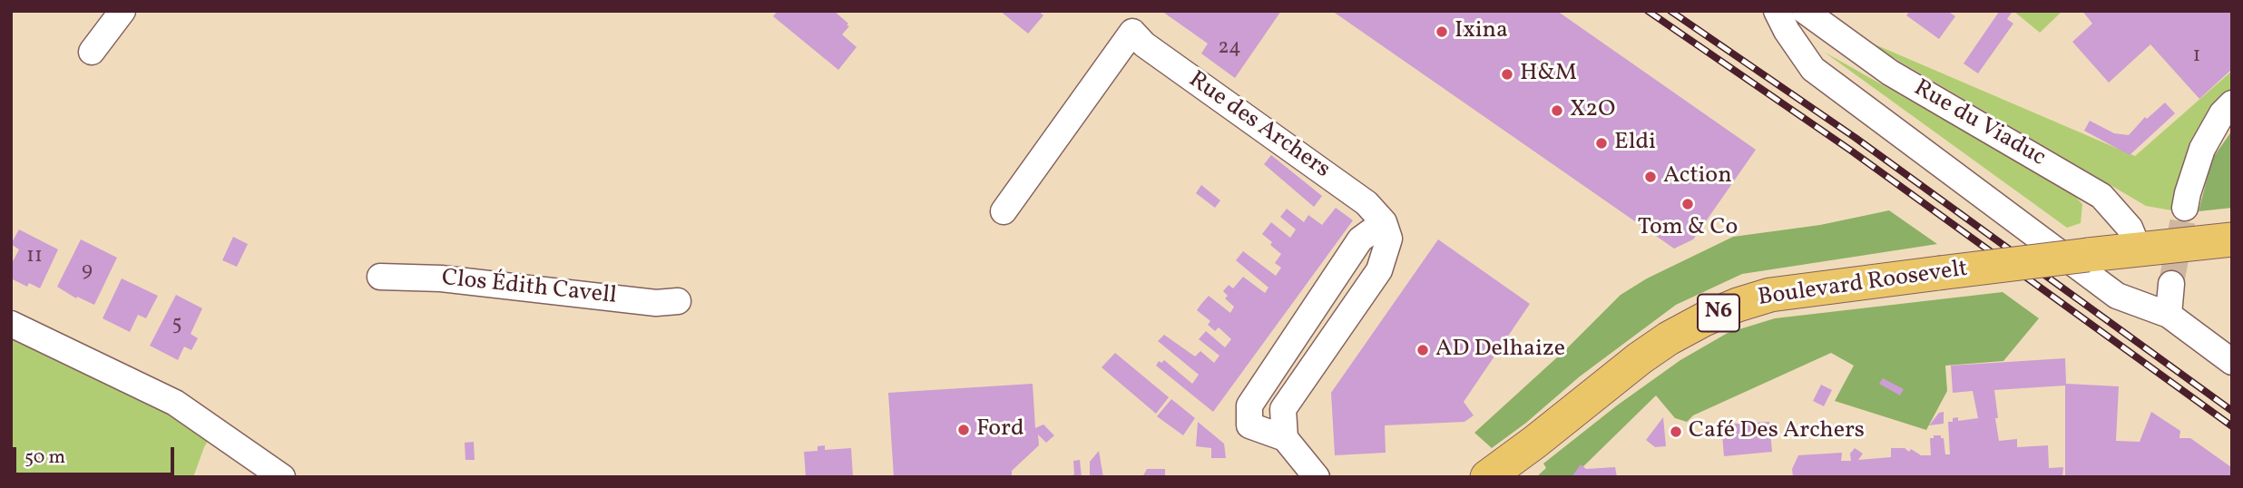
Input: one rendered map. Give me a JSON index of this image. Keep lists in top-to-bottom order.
{
  "streets": {
    "main road": ["Boulevard Roosevelt", "N6"],
    "street": ["Rue du Viaduc", "Rue des Archers", "Clos Édith Cavell"]
  },
  "crossings": [
    ["Rue du Viaduc", "Boulevard Roosevelt"]
  ],
  "places": [
    "Ixina",
    "H&M",
    "X2O",
    "Eldi",
    "Action",
    "Tom & Co",
    "AD Delhaize",
    "Ford",
    "Café Des Archers"
  ],
  "house_numbers": [
    "24",
    "1",
    "11",
    "9",
    "5"
  ],
  "scale_bar": "50 m"
}
